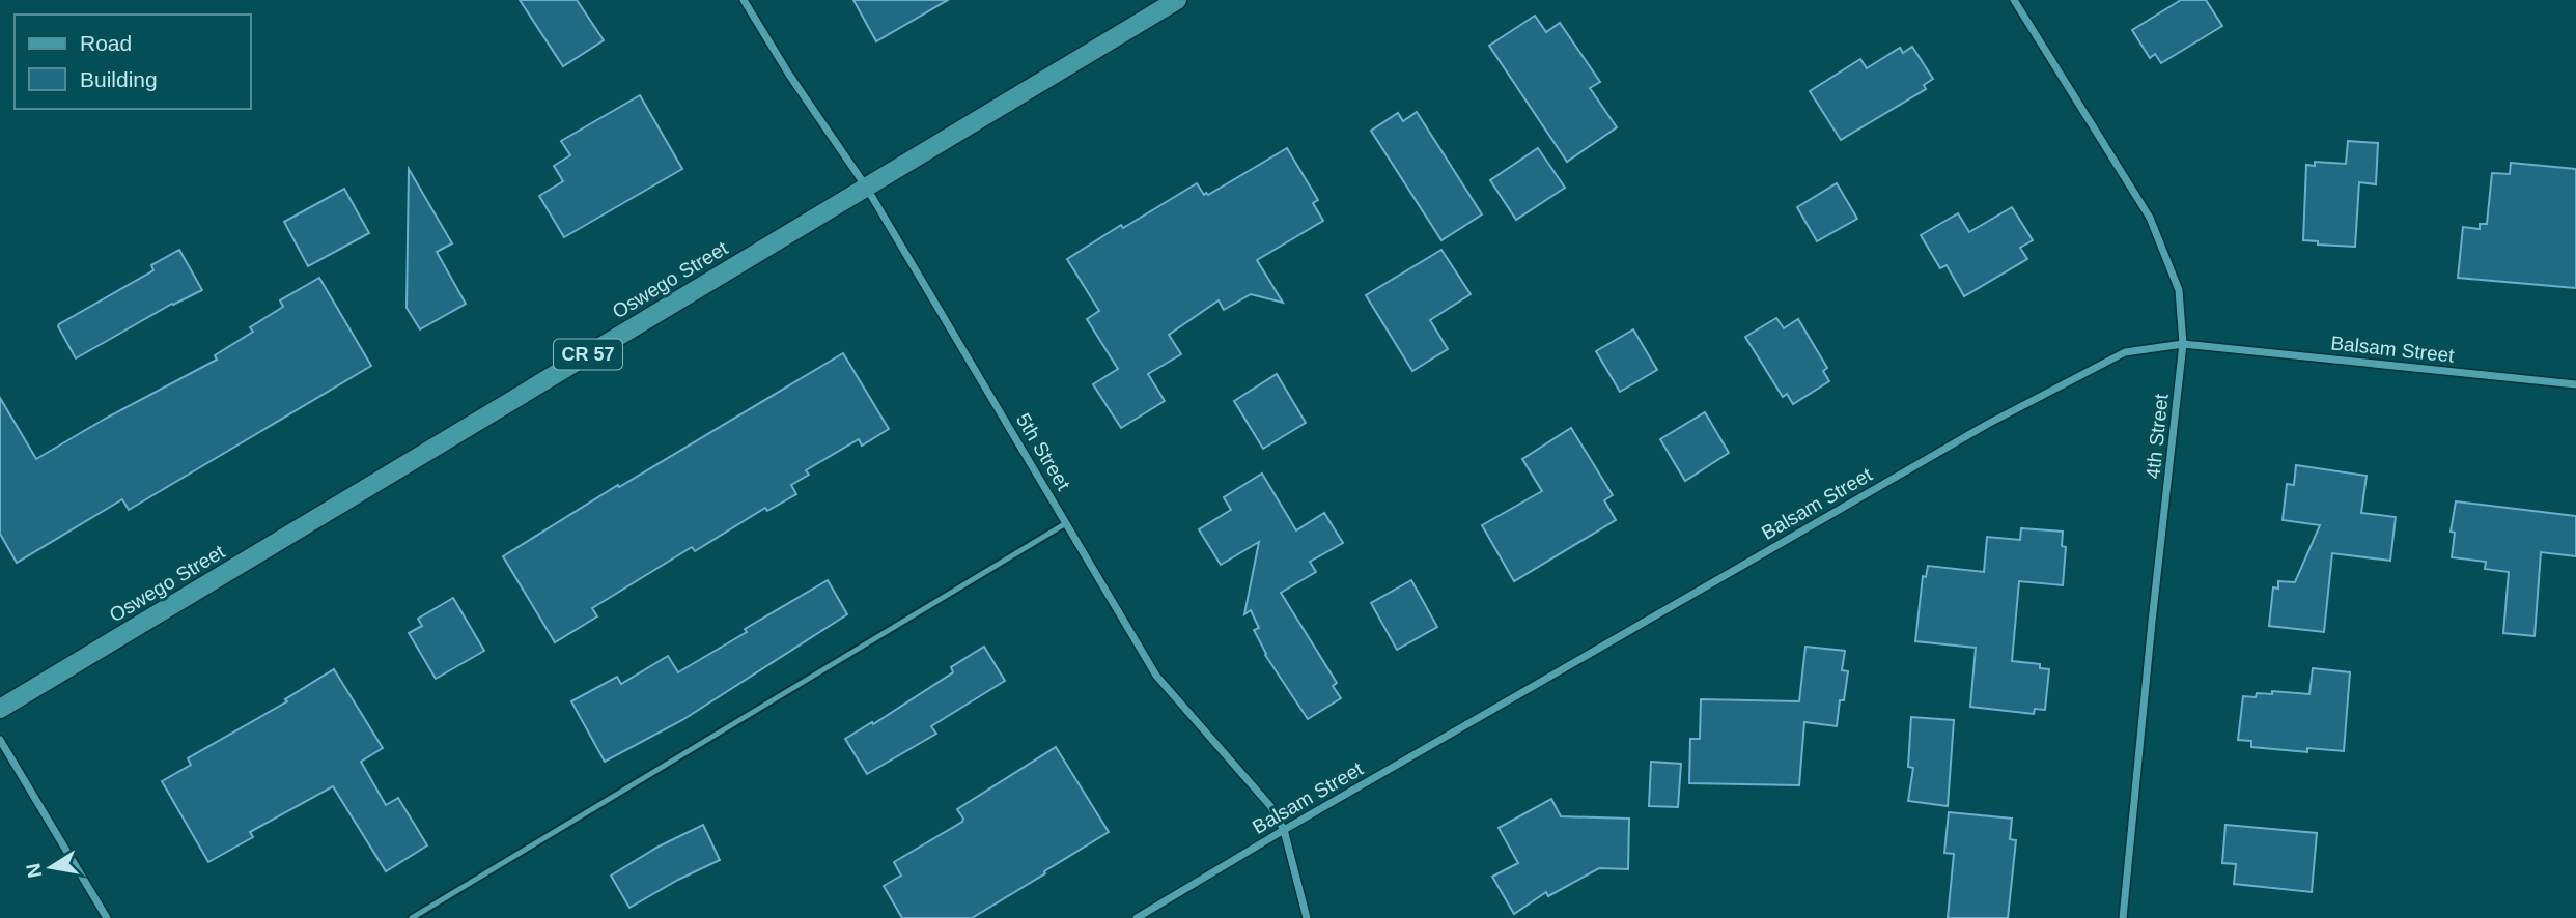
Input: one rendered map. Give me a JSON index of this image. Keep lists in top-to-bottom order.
{
  "streets": {
    "main road": ["Oswego Street", "CR 57"],
    "street": ["Balsam Street", "4th Street", "5th Street"]
  },
  "crossings": [
    ["Oswego Street", "5th Street"],
    ["Balsam Street", "4th Street"],
    ["Balsam Street", "5th Street"]
  ],
  "legend": ["Road", "Building"],
  "north": "left"
}
